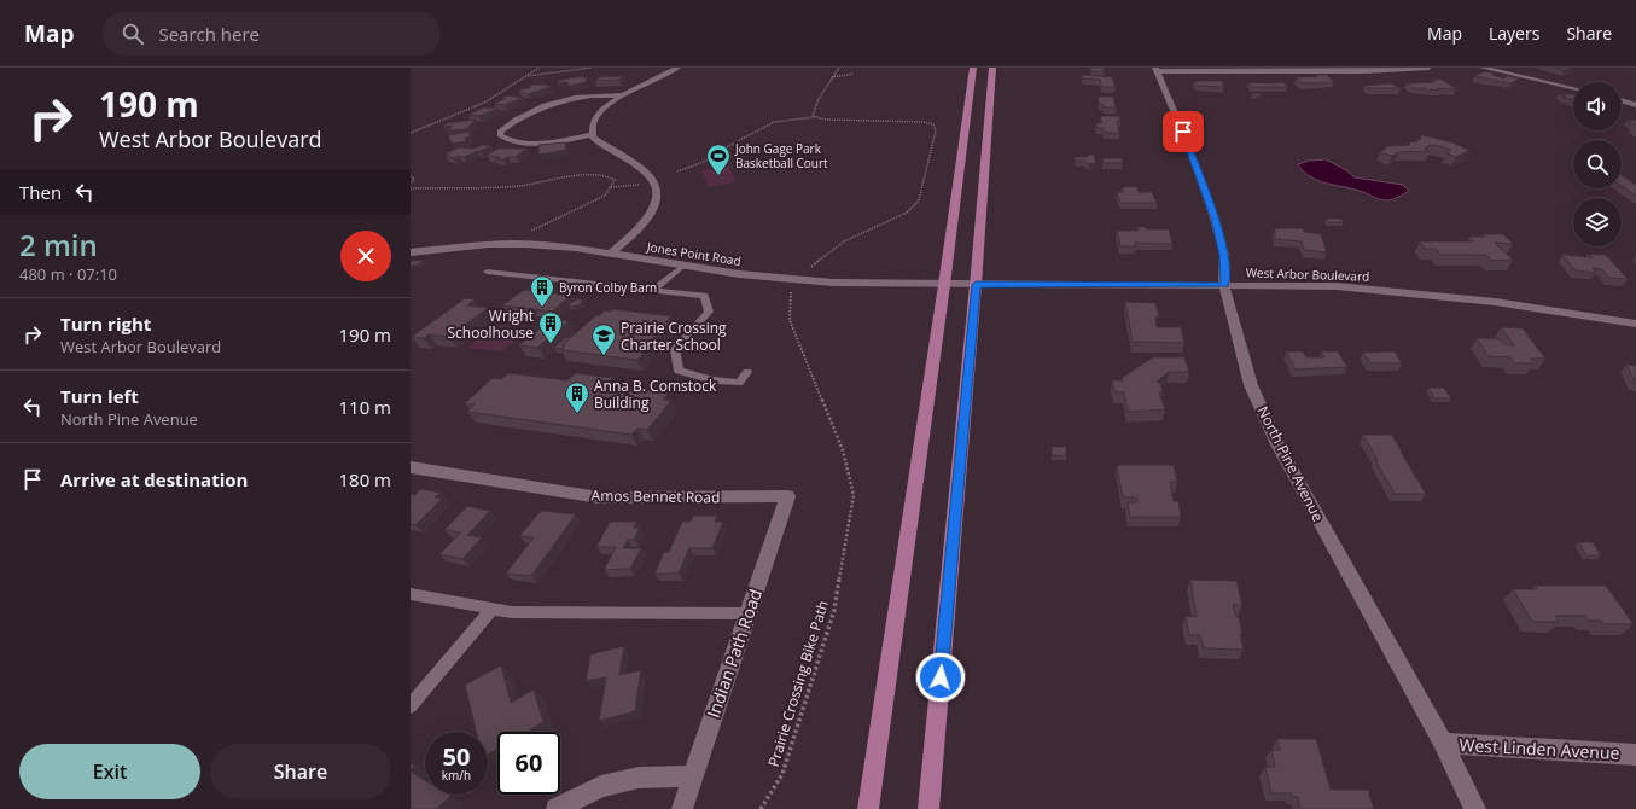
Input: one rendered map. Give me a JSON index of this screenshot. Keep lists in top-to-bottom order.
{
  "streets": {
    "street": [
      "Jones Point Road",
      "West Arbor Boulevard",
      "North Pine Avenue",
      "Amos Bennet Road",
      "Indian Path Road",
      "West Linden Avenue"
    ],
    "path": ["Prairie Crossing Bike Path"]
  },
  "crossings": [
    ["Jones Point Road", "West Arbor Boulevard"],
    ["Jones Point Road", "Prairie Crossing Bike Path"],
    ["West Arbor Boulevard", "North Pine Avenue"],
    ["North Pine Avenue", "West Linden Avenue"],
    ["Amos Bennet Road", "Indian Path Road"]
  ],
  "places": {
    "sports": ["John Gage Park Basketball Court"],
    "building": ["Byron Colby Barn", "Wright Schoolhouse", "Anna B. Comstock Building"],
    "school or university": ["Prairie Crossing Charter School"]
  },
  "page": {
    "header": "Map",
    "search": "Search here",
    "nav": ["Map", "Layers", "Share"],
    "turn": ["190 m", "West Arbor Boulevard"],
    "then": "Then",
    "heading": ["2 min", "480 m · 07:10"],
    "list": [
      {
        "name": "Turn right",
        "note": "West Arbor Boulevard",
        "value": "190 m"
      },
      {
        "name": "Turn left",
        "note": "North Pine Avenue",
        "value": "110 m"
      },
      {
        "name": "Arrive at destination",
        "value": "180 m"
      }
    ],
    "speed": "50 km/h",
    "limit": "60",
    "buttons": ["Exit", "Share"]
  }
}
